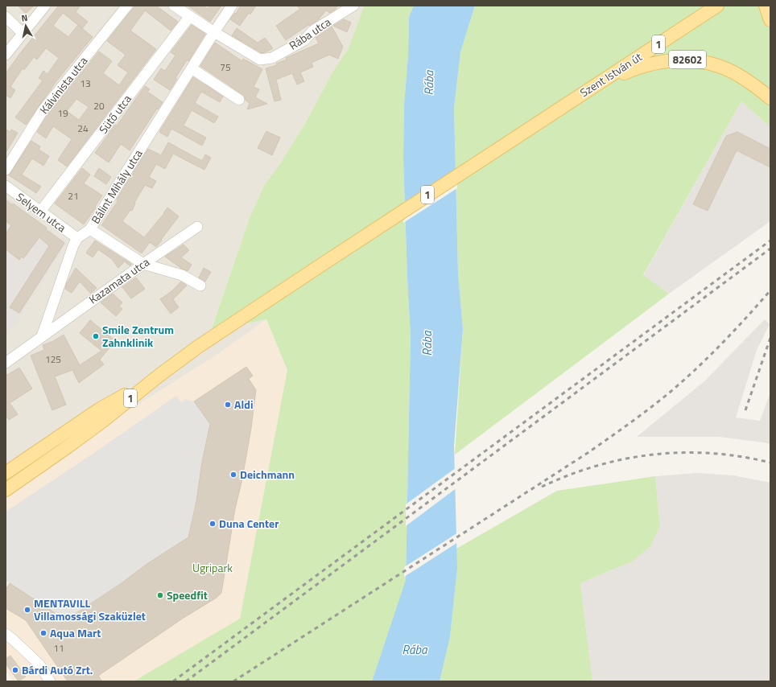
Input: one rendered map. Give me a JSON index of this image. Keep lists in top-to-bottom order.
{
  "streets": {
    "main road": ["1", "82602", "Szent István út"],
    "street": [
      "Rába utca",
      "Kálvinista utca",
      "Sütő utca",
      "Bálint Mihály utca",
      "Selyem utca",
      "Kazamata utca"
    ]
  },
  "crossings": [
    ["Rába utca", "Sütő utca"],
    ["Rába utca", "Bálint Mihály utca"],
    ["1", "Szent István út"],
    ["82602", "Szent István út"],
    ["Sütő utca", "Selyem utca"],
    ["Bálint Mihály utca", "Selyem utca"]
  ],
  "water": ["Rába"],
  "parks": ["Ugripark"],
  "places": [
    "Smile Zentrum Zahnklinik",
    "Aldi",
    "Deichmann",
    "Duna Center",
    "Speedfit",
    "MENTAVILL Villamossági Szaküzlet",
    "Aqua Mart",
    "Bárdi Autó Zrt."
  ],
  "house_numbers": [
    "75",
    "13",
    "20",
    "19",
    "24",
    "21",
    "125",
    "11"
  ],
  "north": "top"
}
